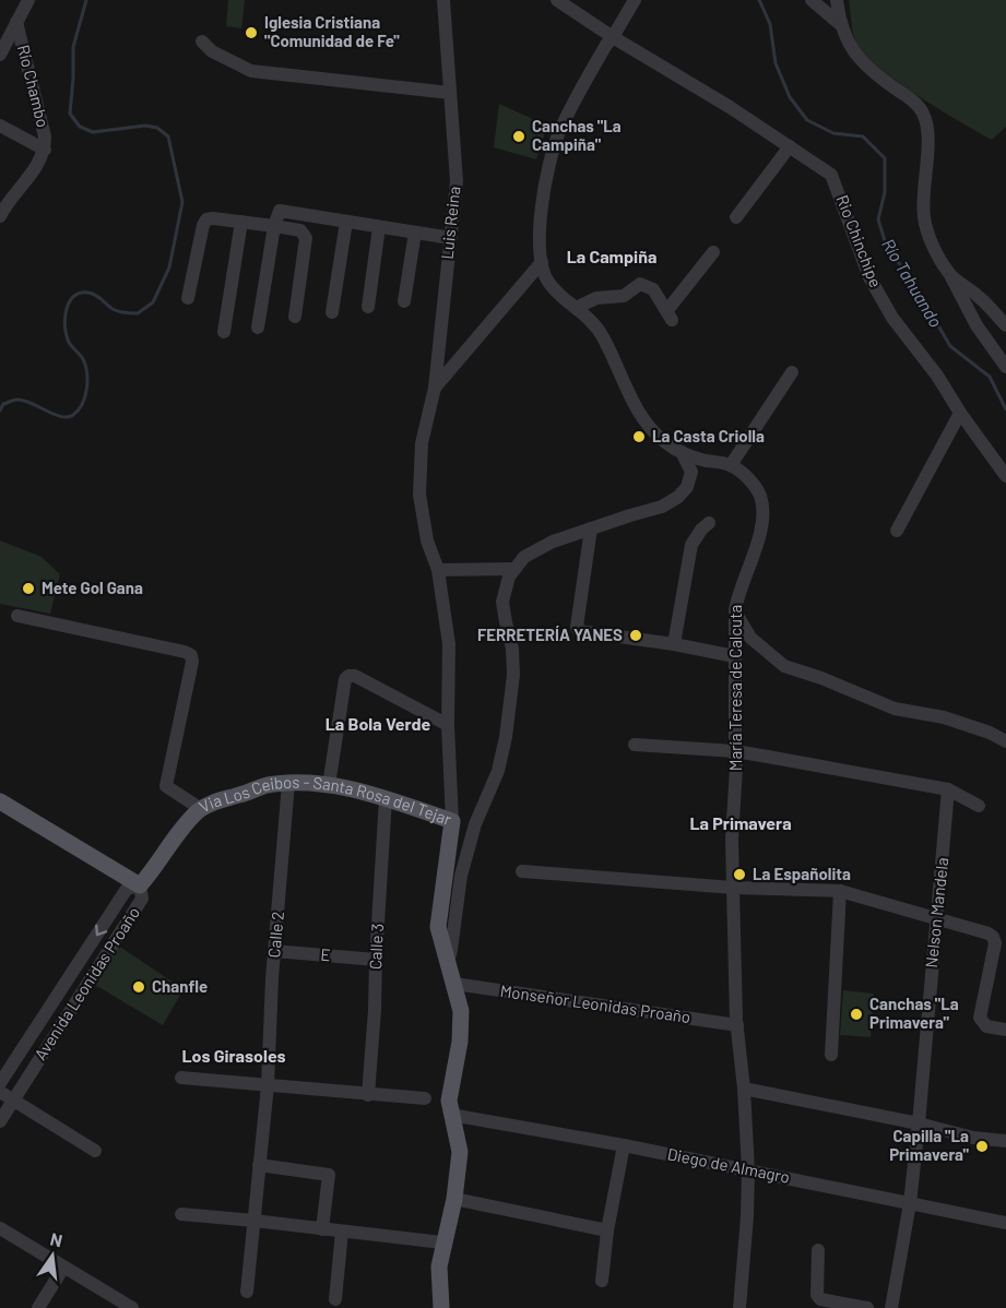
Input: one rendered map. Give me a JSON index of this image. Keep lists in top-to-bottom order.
{
  "streets": {
    "main road": ["Via Los Ceibos - Santa Rosa del Tejar"],
    "street": [
      "Río Chambo",
      "Luis Reina",
      "Rio Chinchipe",
      "María Teresa de Calcuta",
      "Nelson Mandela",
      "Calle 2",
      "Calle 3",
      "E",
      "Avenida Leonidas Proaño",
      "Monseñor Leonidas Proaño",
      "Diego de Almagro"
    ]
  },
  "crossings": [
    ["Luis Reina", "Via Los Ceibos - Santa Rosa del Tejar"],
    ["María Teresa de Calcuta", "Monseñor Leonidas Proaño"],
    ["María Teresa de Calcuta", "Diego de Almagro"],
    ["Via Los Ceibos - Santa Rosa del Tejar", "Calle 2"],
    ["Via Los Ceibos - Santa Rosa del Tejar", "Calle 3"],
    ["Via Los Ceibos - Santa Rosa del Tejar", "Avenida Leonidas Proaño"],
    ["Via Los Ceibos - Santa Rosa del Tejar", "Monseñor Leonidas Proaño"],
    ["Via Los Ceibos - Santa Rosa del Tejar", "Diego de Almagro"],
    ["Nelson Mandela", "Diego de Almagro"],
    ["Calle 2", "E"],
    ["Calle 3", "E"]
  ],
  "districts": [
    "La Campiña",
    "La Bola Verde",
    "La Primavera",
    "Los Girasoles"
  ],
  "water": ["Río Tahuando"],
  "places": [
    "Iglesia Cristiana \"Comunidad de Fe\"",
    "Canchas \"La Campiña\"",
    "La Casta Criolla",
    "Mete Gol Gana",
    "FERRETERÍA YANES",
    "La Españolita",
    "Chanfle",
    "Canchas \"La Primavera\"",
    "Capilla \"La Primavera\""
  ],
  "north": "top"
}
